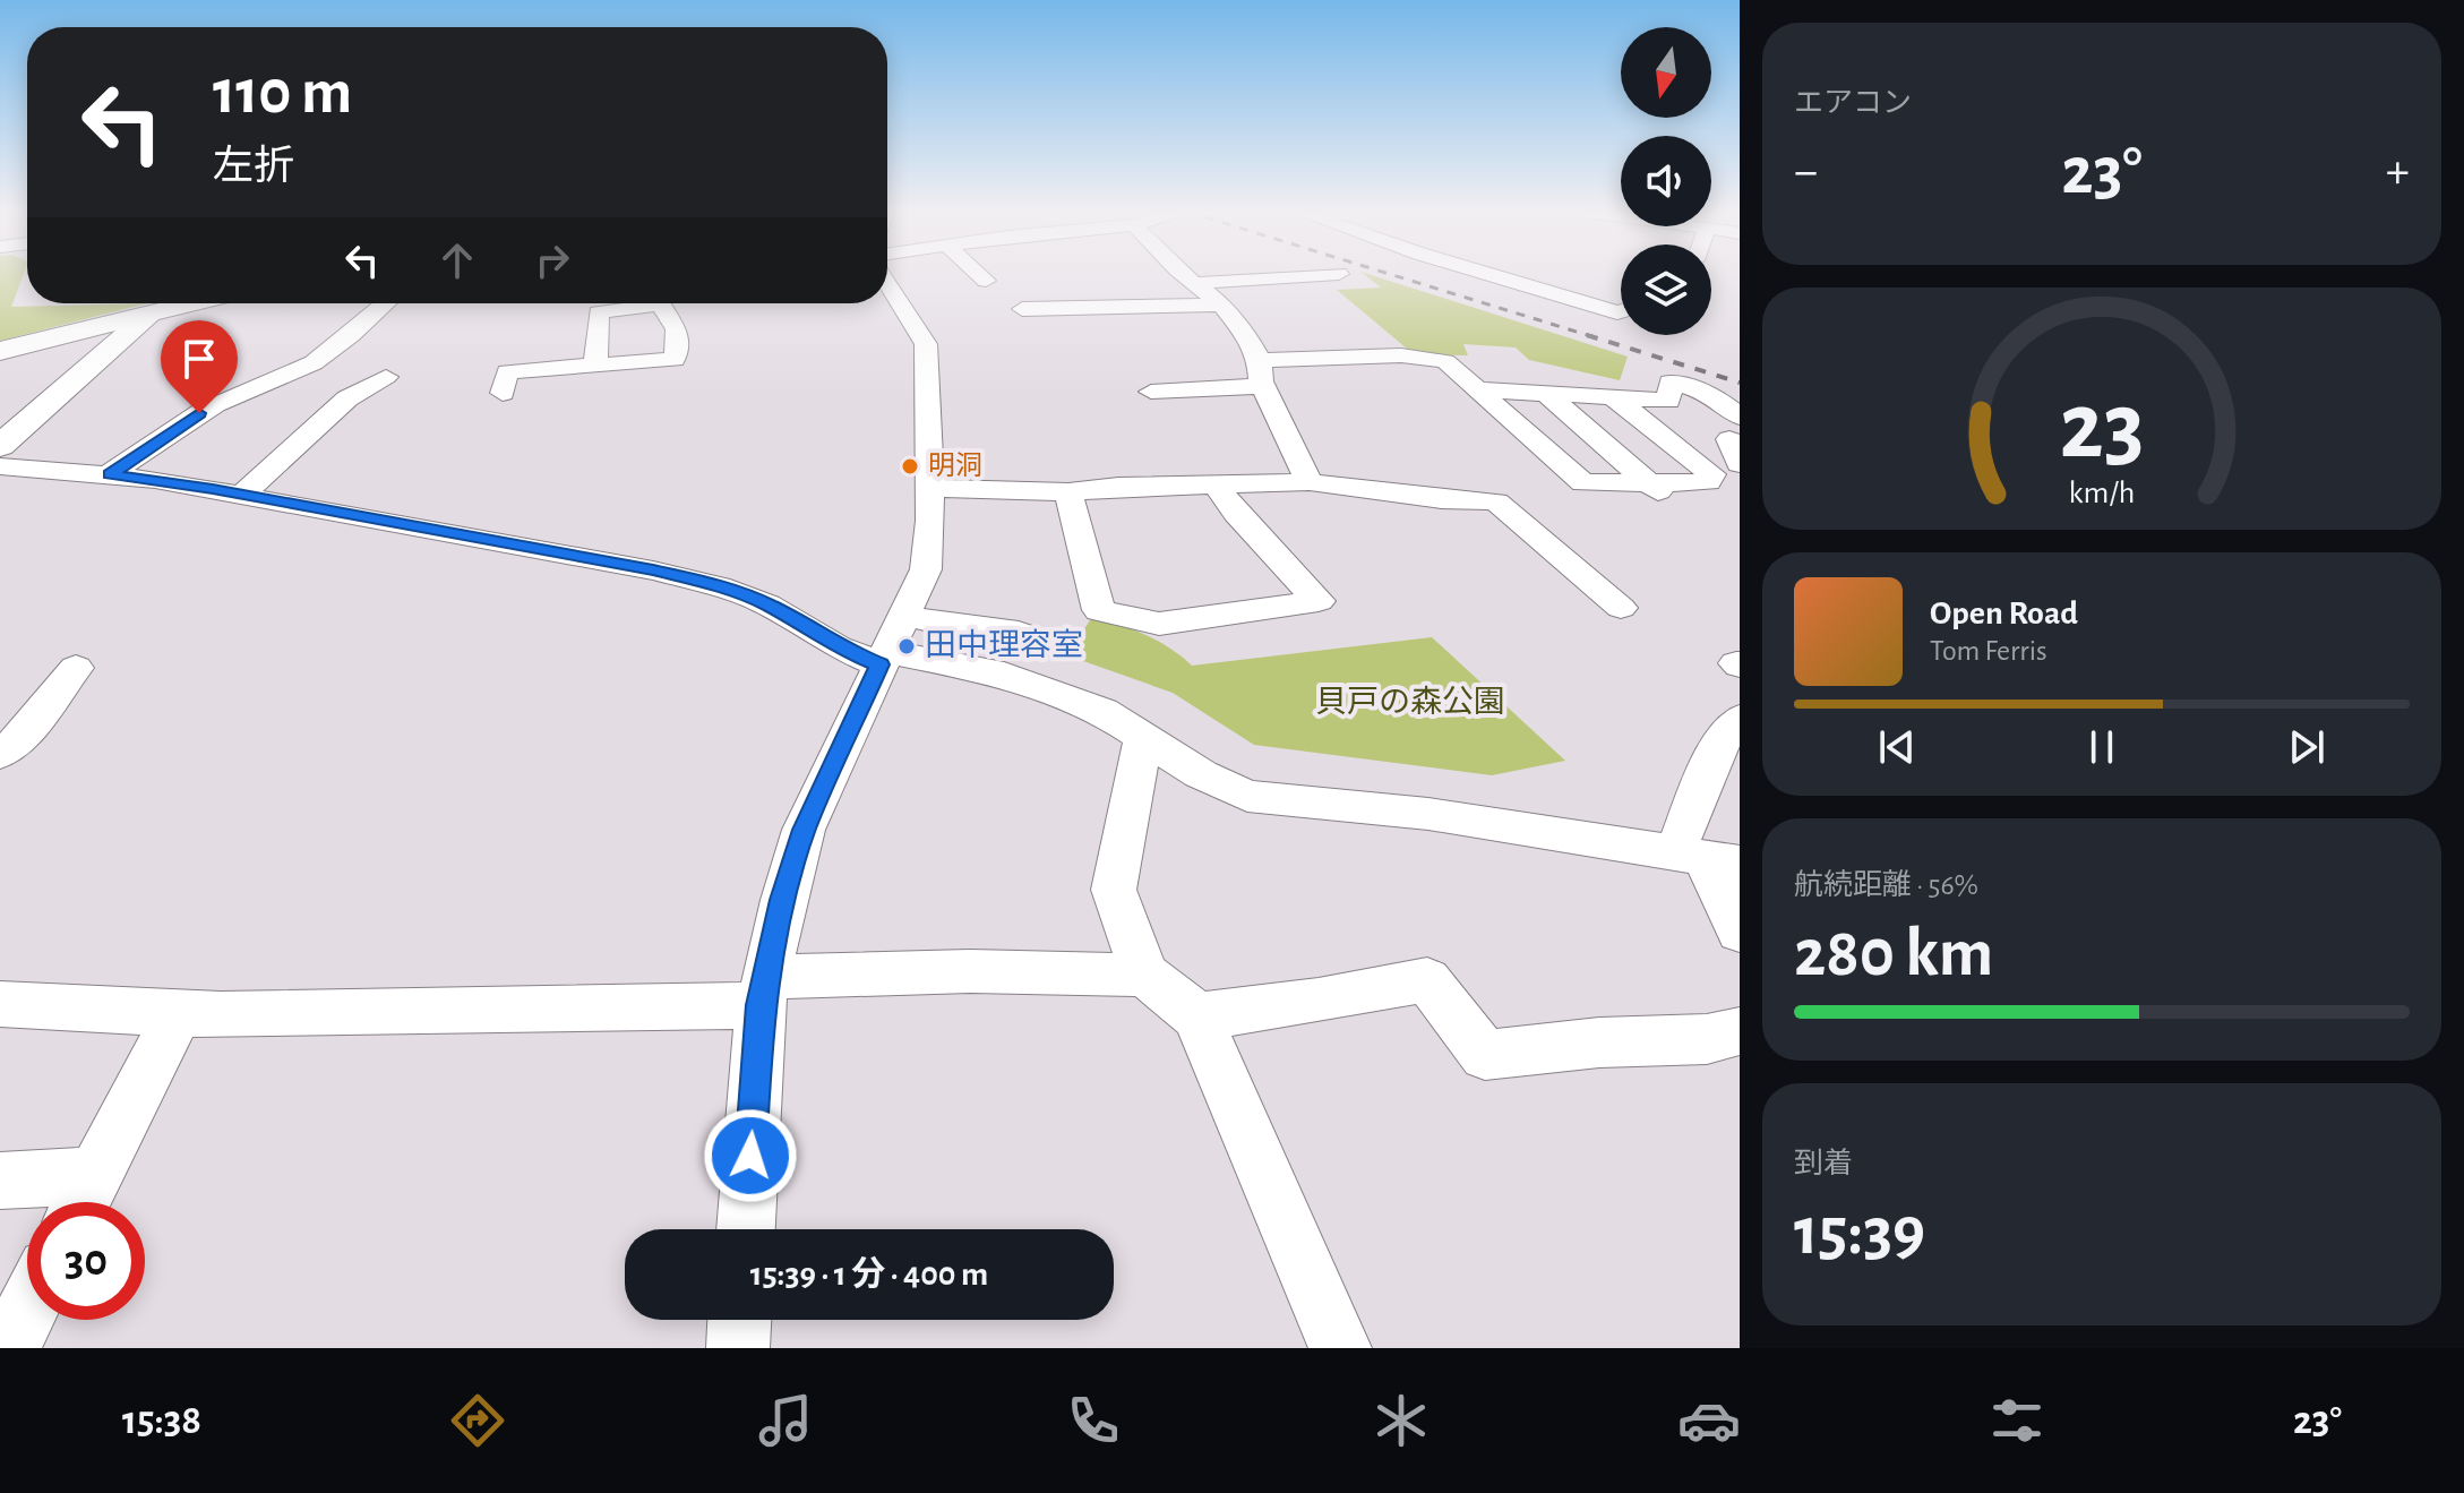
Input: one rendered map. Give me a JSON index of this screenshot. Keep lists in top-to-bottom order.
{
  "parks": ["貝戸の森公園"],
  "places": ["明洞", "田中理容室"],
  "north": "bottom",
  "page": {
    "tile": [
      "エアコン",
      ["航続距離 · 56%", "280 km"],
      ["到着", "15:39"]
    ],
    "turn": ["110 m", "左折"],
    "heat": ["−", "23°", "+"],
    "song": ["Open Road", "Tom Ferris"],
    "limit": "30",
    "trip": "15:39 · 1 分 · 400 m",
    "tabs": ["15:38", "23°"],
    "gauge": ["23", "km/h"]
  }
}
